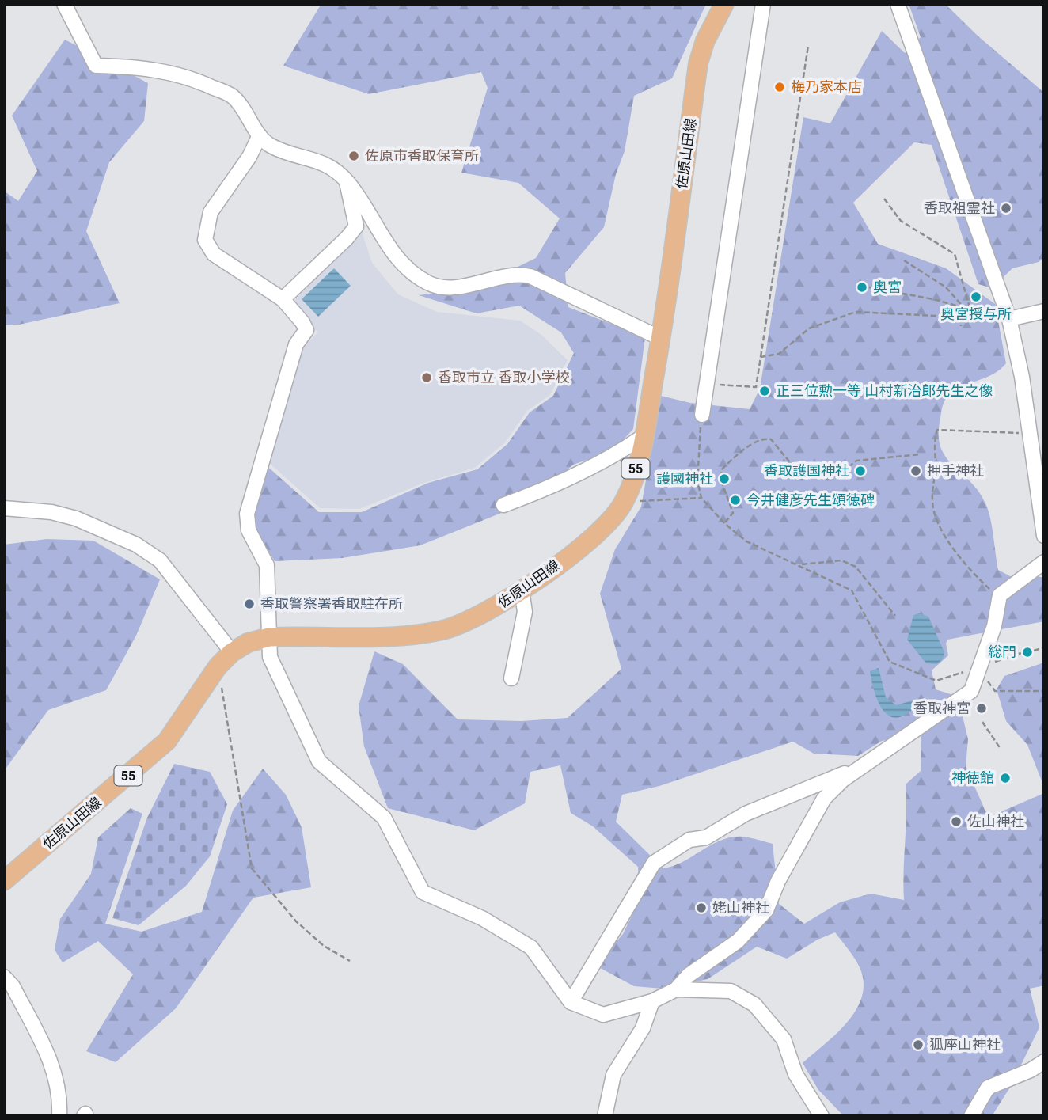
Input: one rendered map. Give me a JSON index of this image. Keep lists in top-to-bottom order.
{
  "streets": {
    "main road": ["佐原山田線", "55"]
  },
  "places": [
    "梅乃家本店",
    "佐原市香取保育所",
    "香取祖霊社",
    "奥宮",
    "奥宮授与所",
    "香取市立 香取小学校",
    "正三位勲一等 山村新治郎先生之像",
    "香取護国神社",
    "押手神社",
    "護國神社",
    "今井健彦先生頌徳碑",
    "香取警察署香取駐在所",
    "総門",
    "香取神宮",
    "神徳館",
    "佐山神社",
    "姥山神社",
    "狐座山神社"
  ]
}
